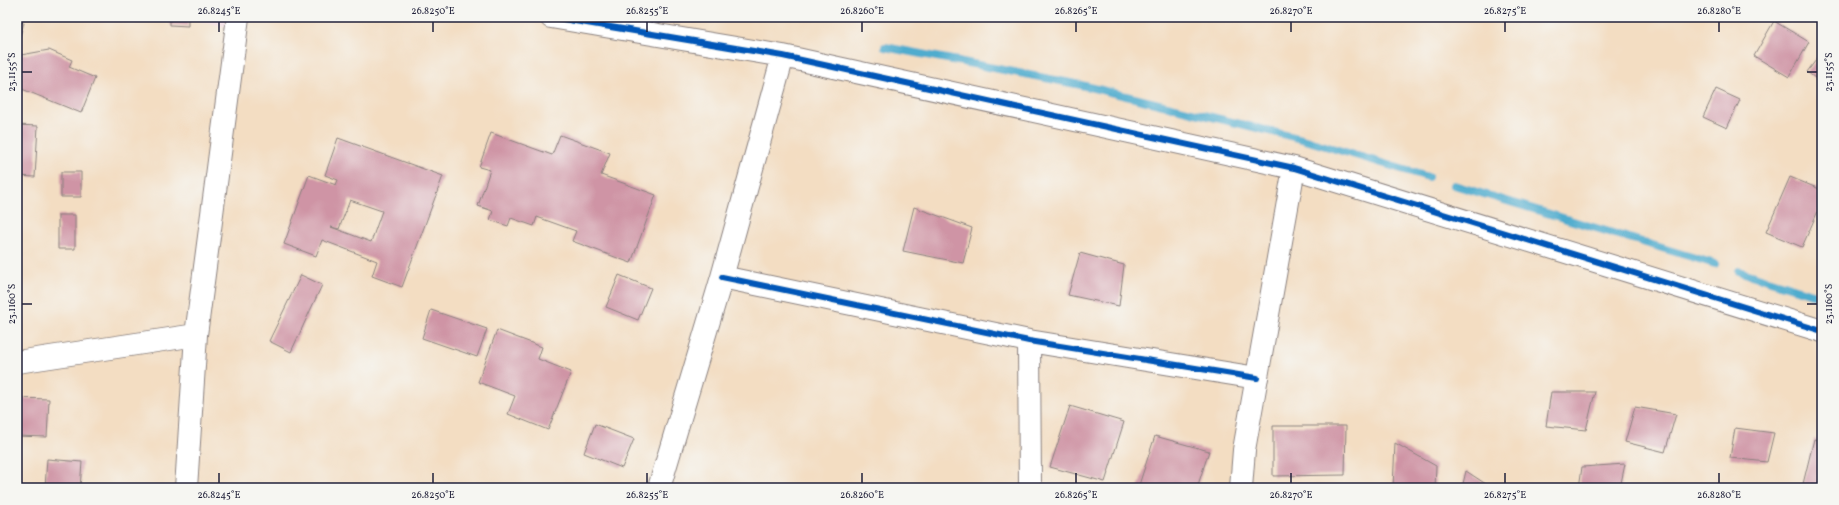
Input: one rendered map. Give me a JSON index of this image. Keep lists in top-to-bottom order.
{
  "coordinates": [
    "26.8245°E",
    "26.8250°E",
    "26.8255°E",
    "26.8260°E",
    "26.8265°E",
    "26.8270°E",
    "26.8275°E",
    "26.8280°E",
    "23.1155°S",
    "23.1160°S"
  ]
}
